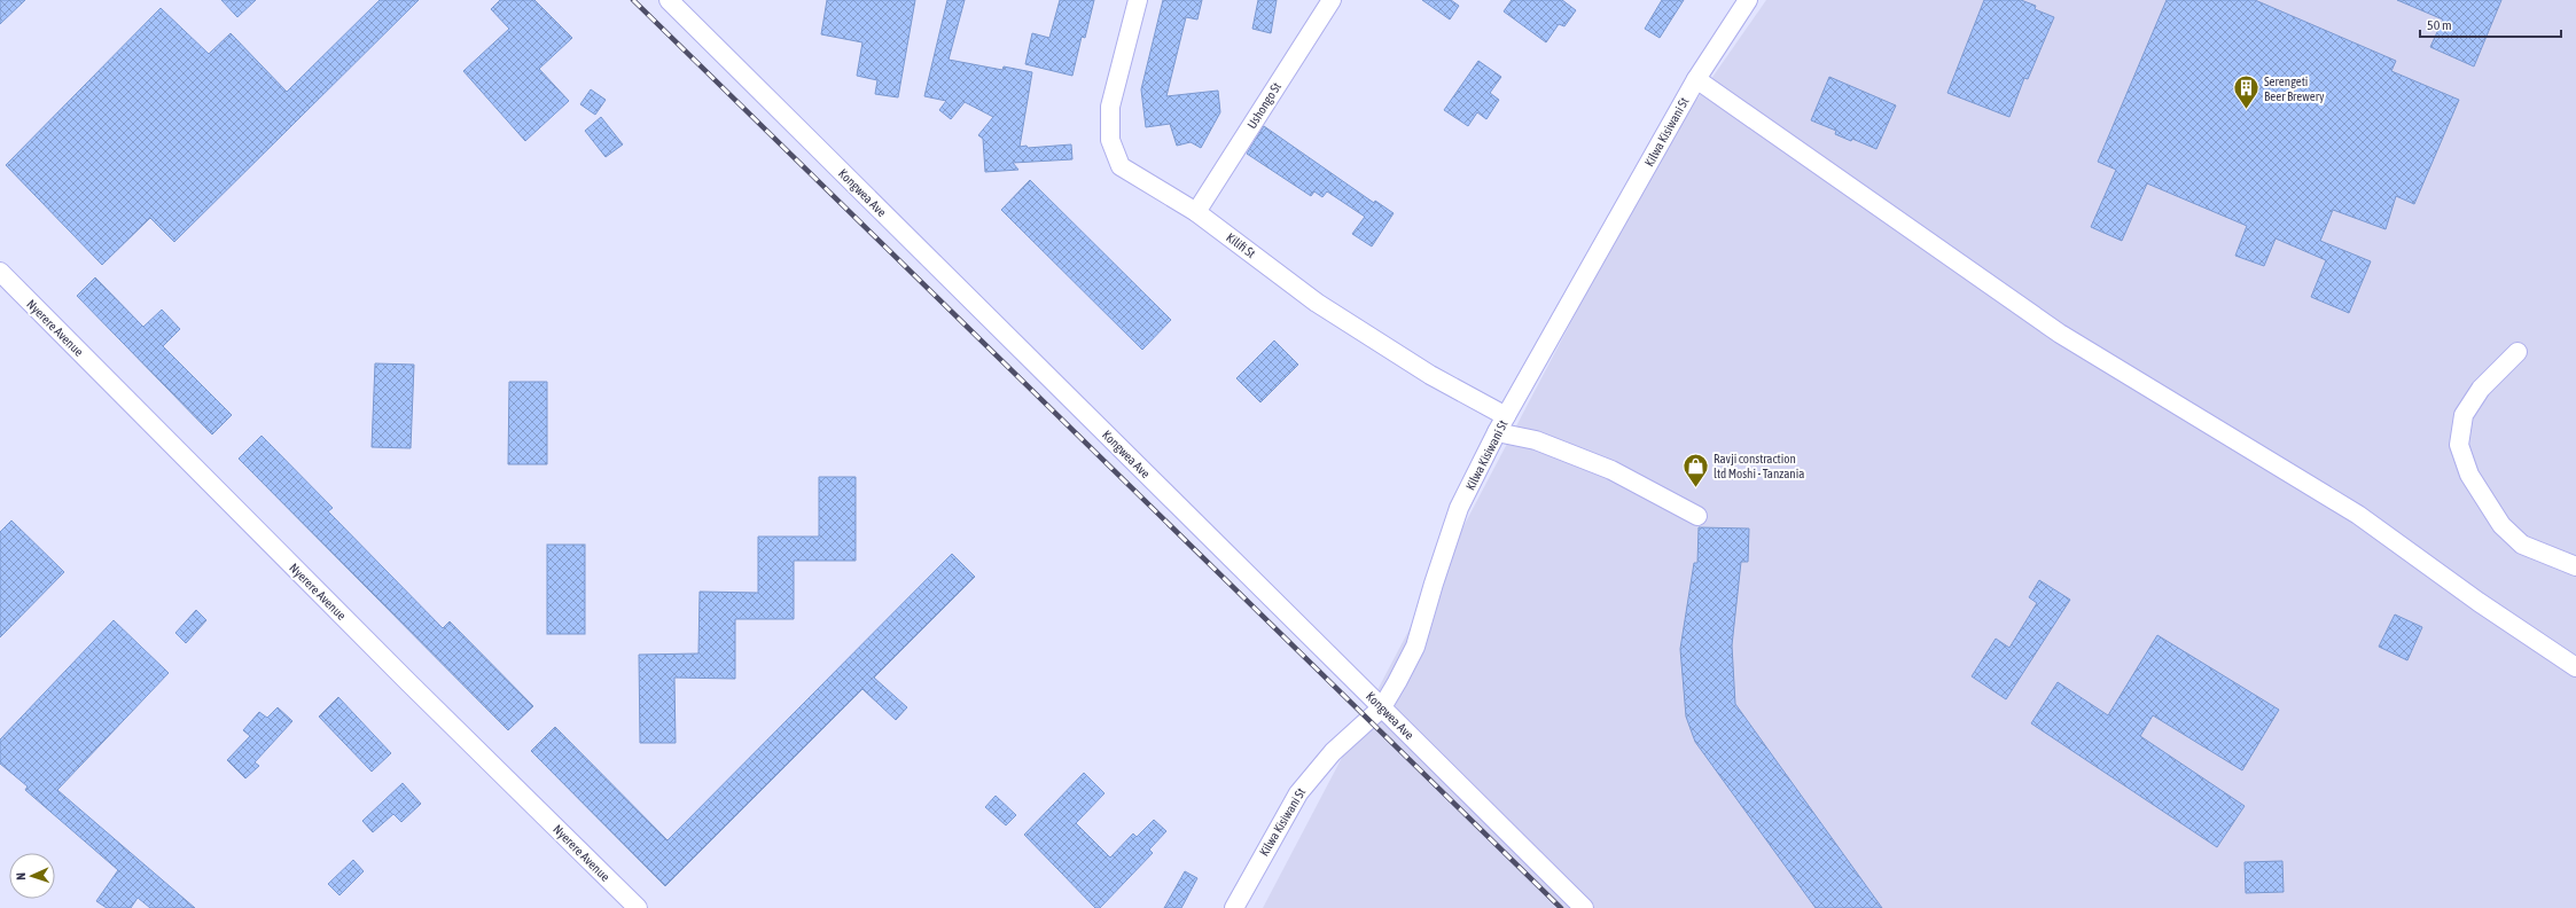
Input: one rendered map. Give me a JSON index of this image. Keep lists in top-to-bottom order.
{
  "streets": {
    "street": [
      "Ushongo St",
      "Kilwa Kisiwani St",
      "Kongwea Ave",
      "Kilifi St",
      "Nyerere Avenue"
    ]
  },
  "crossings": [
    ["Ushongo St", "Kilifi St"],
    ["Kilwa Kisiwani St", "Kongwea Ave"],
    ["Kilwa Kisiwani St", "Kilifi St"]
  ],
  "places": {
    "building": ["Serengeti Beer Brewery"],
    "shop": ["Ravji constraction ltd Moshi - Tanzania"]
  },
  "scale_bar": "50 m",
  "north": "left"
}
